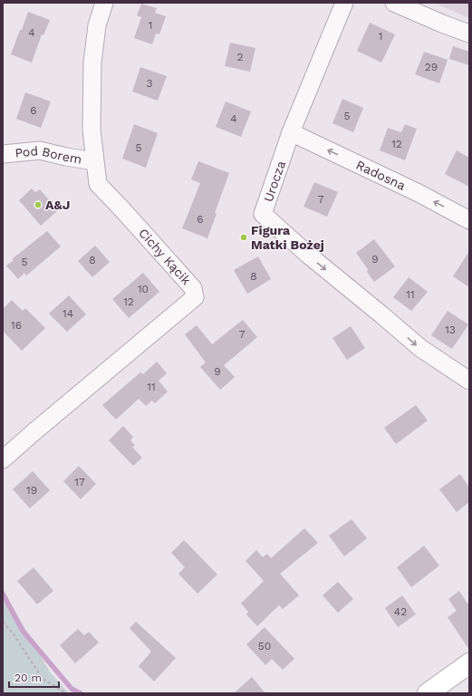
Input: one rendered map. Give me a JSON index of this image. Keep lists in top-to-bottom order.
{
  "streets": {
    "street": [
      "Pod Borem",
      "Radosna",
      "Urocza",
      "Cichy Kącik"
    ]
  },
  "crossings": [
    ["Pod Borem", "Cichy Kącik"],
    ["Radosna", "Urocza"]
  ],
  "one_way": ["Radosna", "Urocza"],
  "places": ["A&J", "Figura Matki Bożej"],
  "house_numbers": [
    "1",
    "4",
    "1",
    "2",
    "29",
    "3",
    "6",
    "5",
    "4",
    "12",
    "5",
    "7",
    "6",
    "9",
    "8",
    "5",
    "8",
    "10",
    "11",
    "12",
    "14",
    "16",
    "13",
    "7",
    "9",
    "11",
    "17",
    "19",
    "42",
    "50"
  ],
  "scale_bar": "20 m"
}
